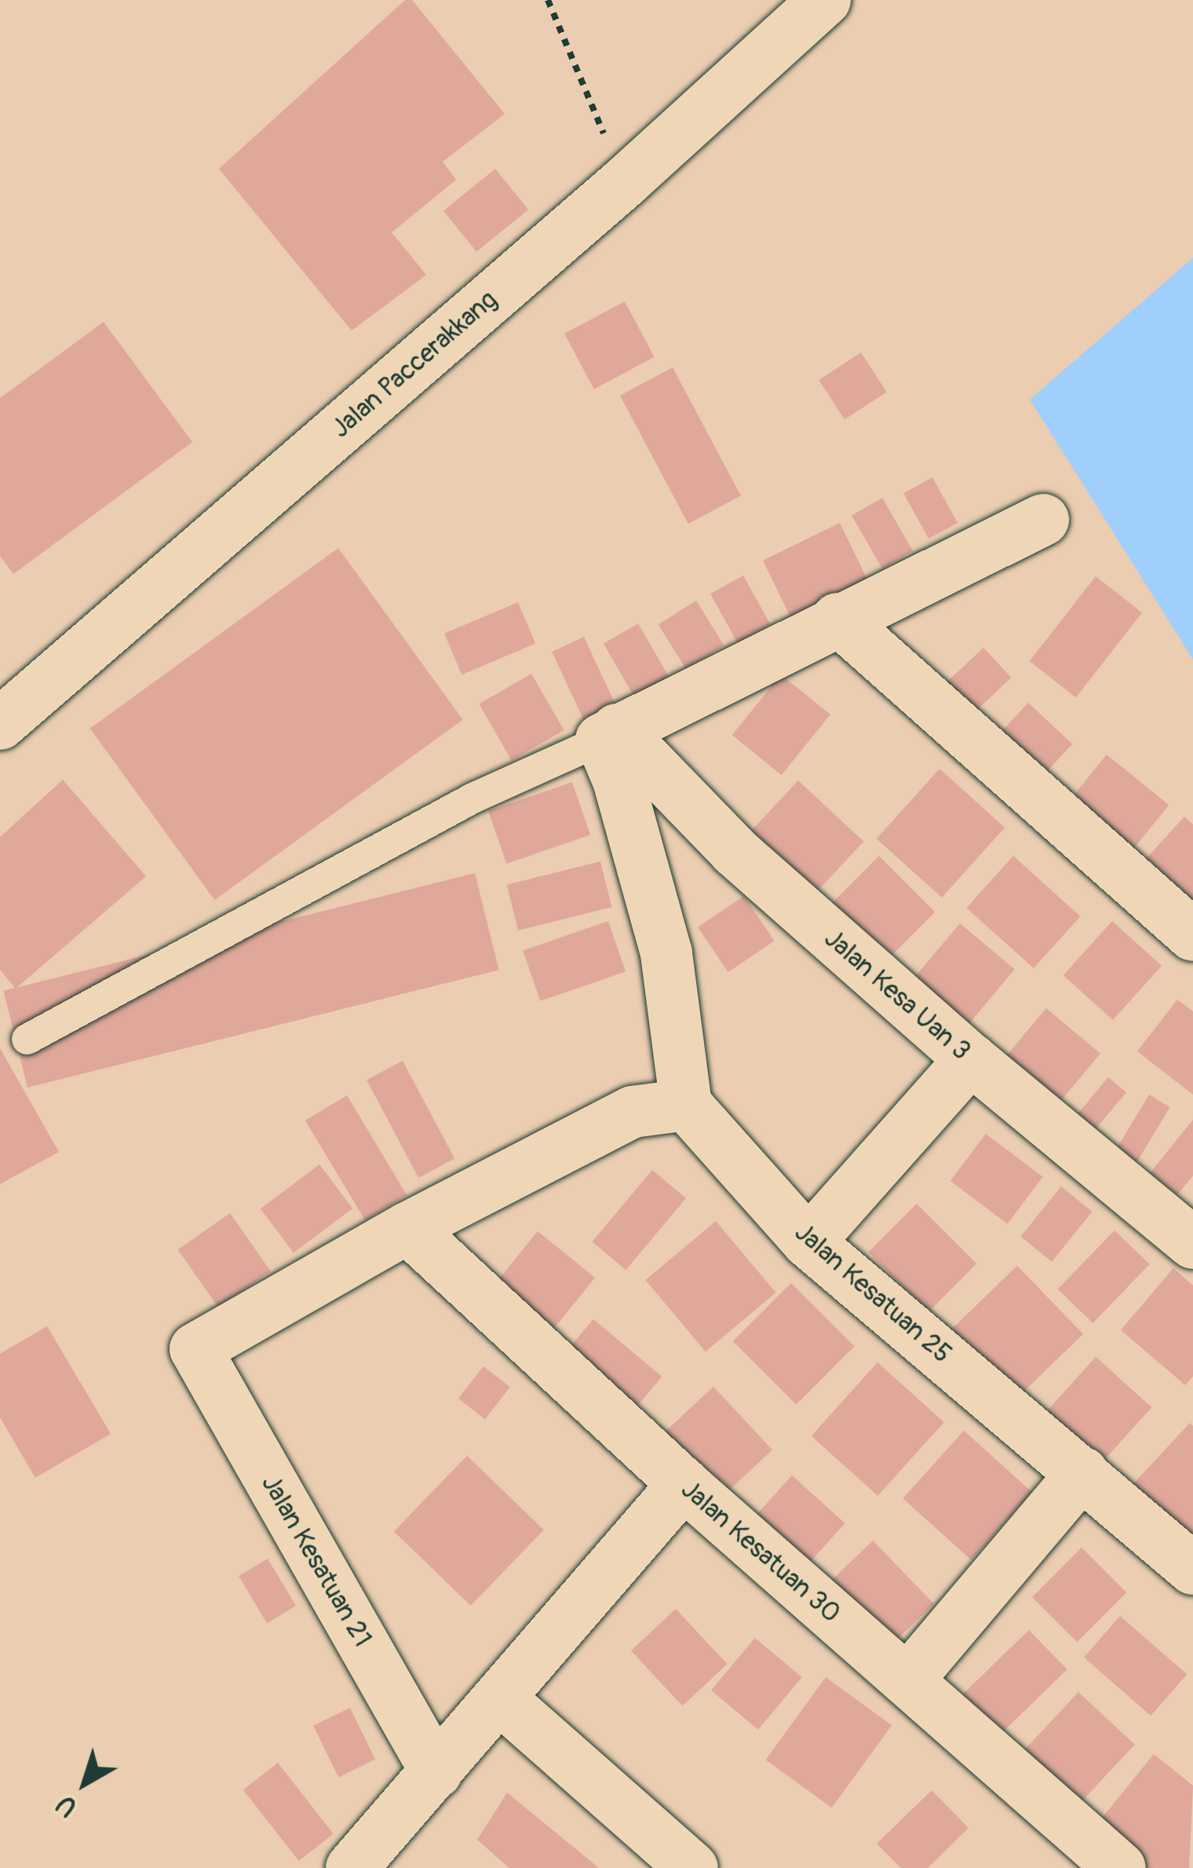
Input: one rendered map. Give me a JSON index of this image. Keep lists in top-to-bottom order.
{
  "streets": {
    "street": [
      "Jalan Paccerakkang",
      "Jalan Kesa Uan 3",
      "Jalan Kesatuan 25",
      "Jalan Kesatuan 30",
      "Jalan Kesatuan 21"
    ]
  },
  "crossings": [
    ["Jalan Kesatuan 30", "Jalan Kesatuan 21"]
  ],
  "north": "bottom left"
}
